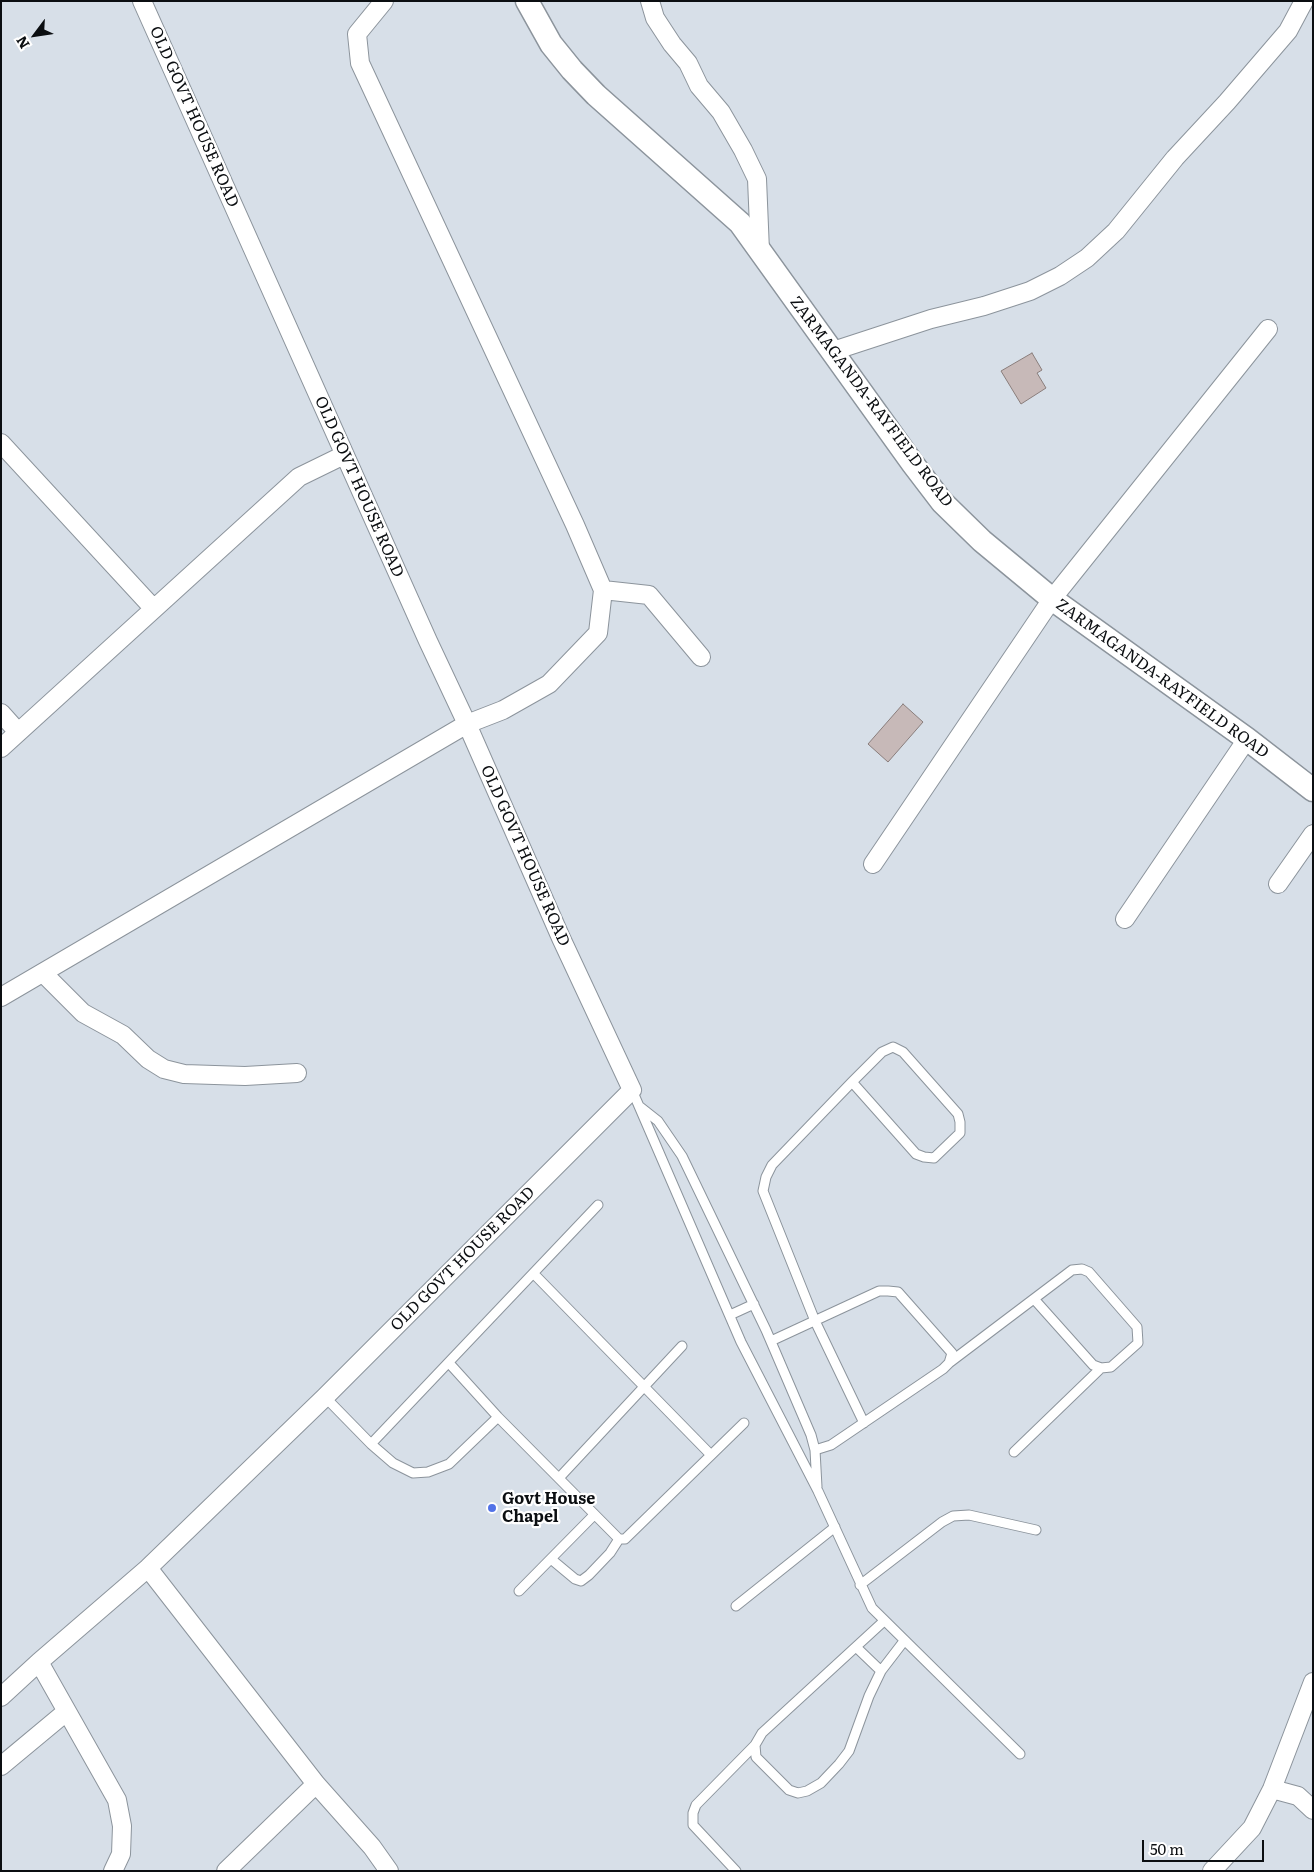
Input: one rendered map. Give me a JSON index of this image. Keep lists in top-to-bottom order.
{
  "streets": {
    "street": ["OLD GOVT HOUSE ROAD", "ZARMAGANDA-RAYFIELD ROAD"]
  },
  "places": ["Govt House Chapel"],
  "scale_bar": "50 m",
  "north": "bottom left"
}
